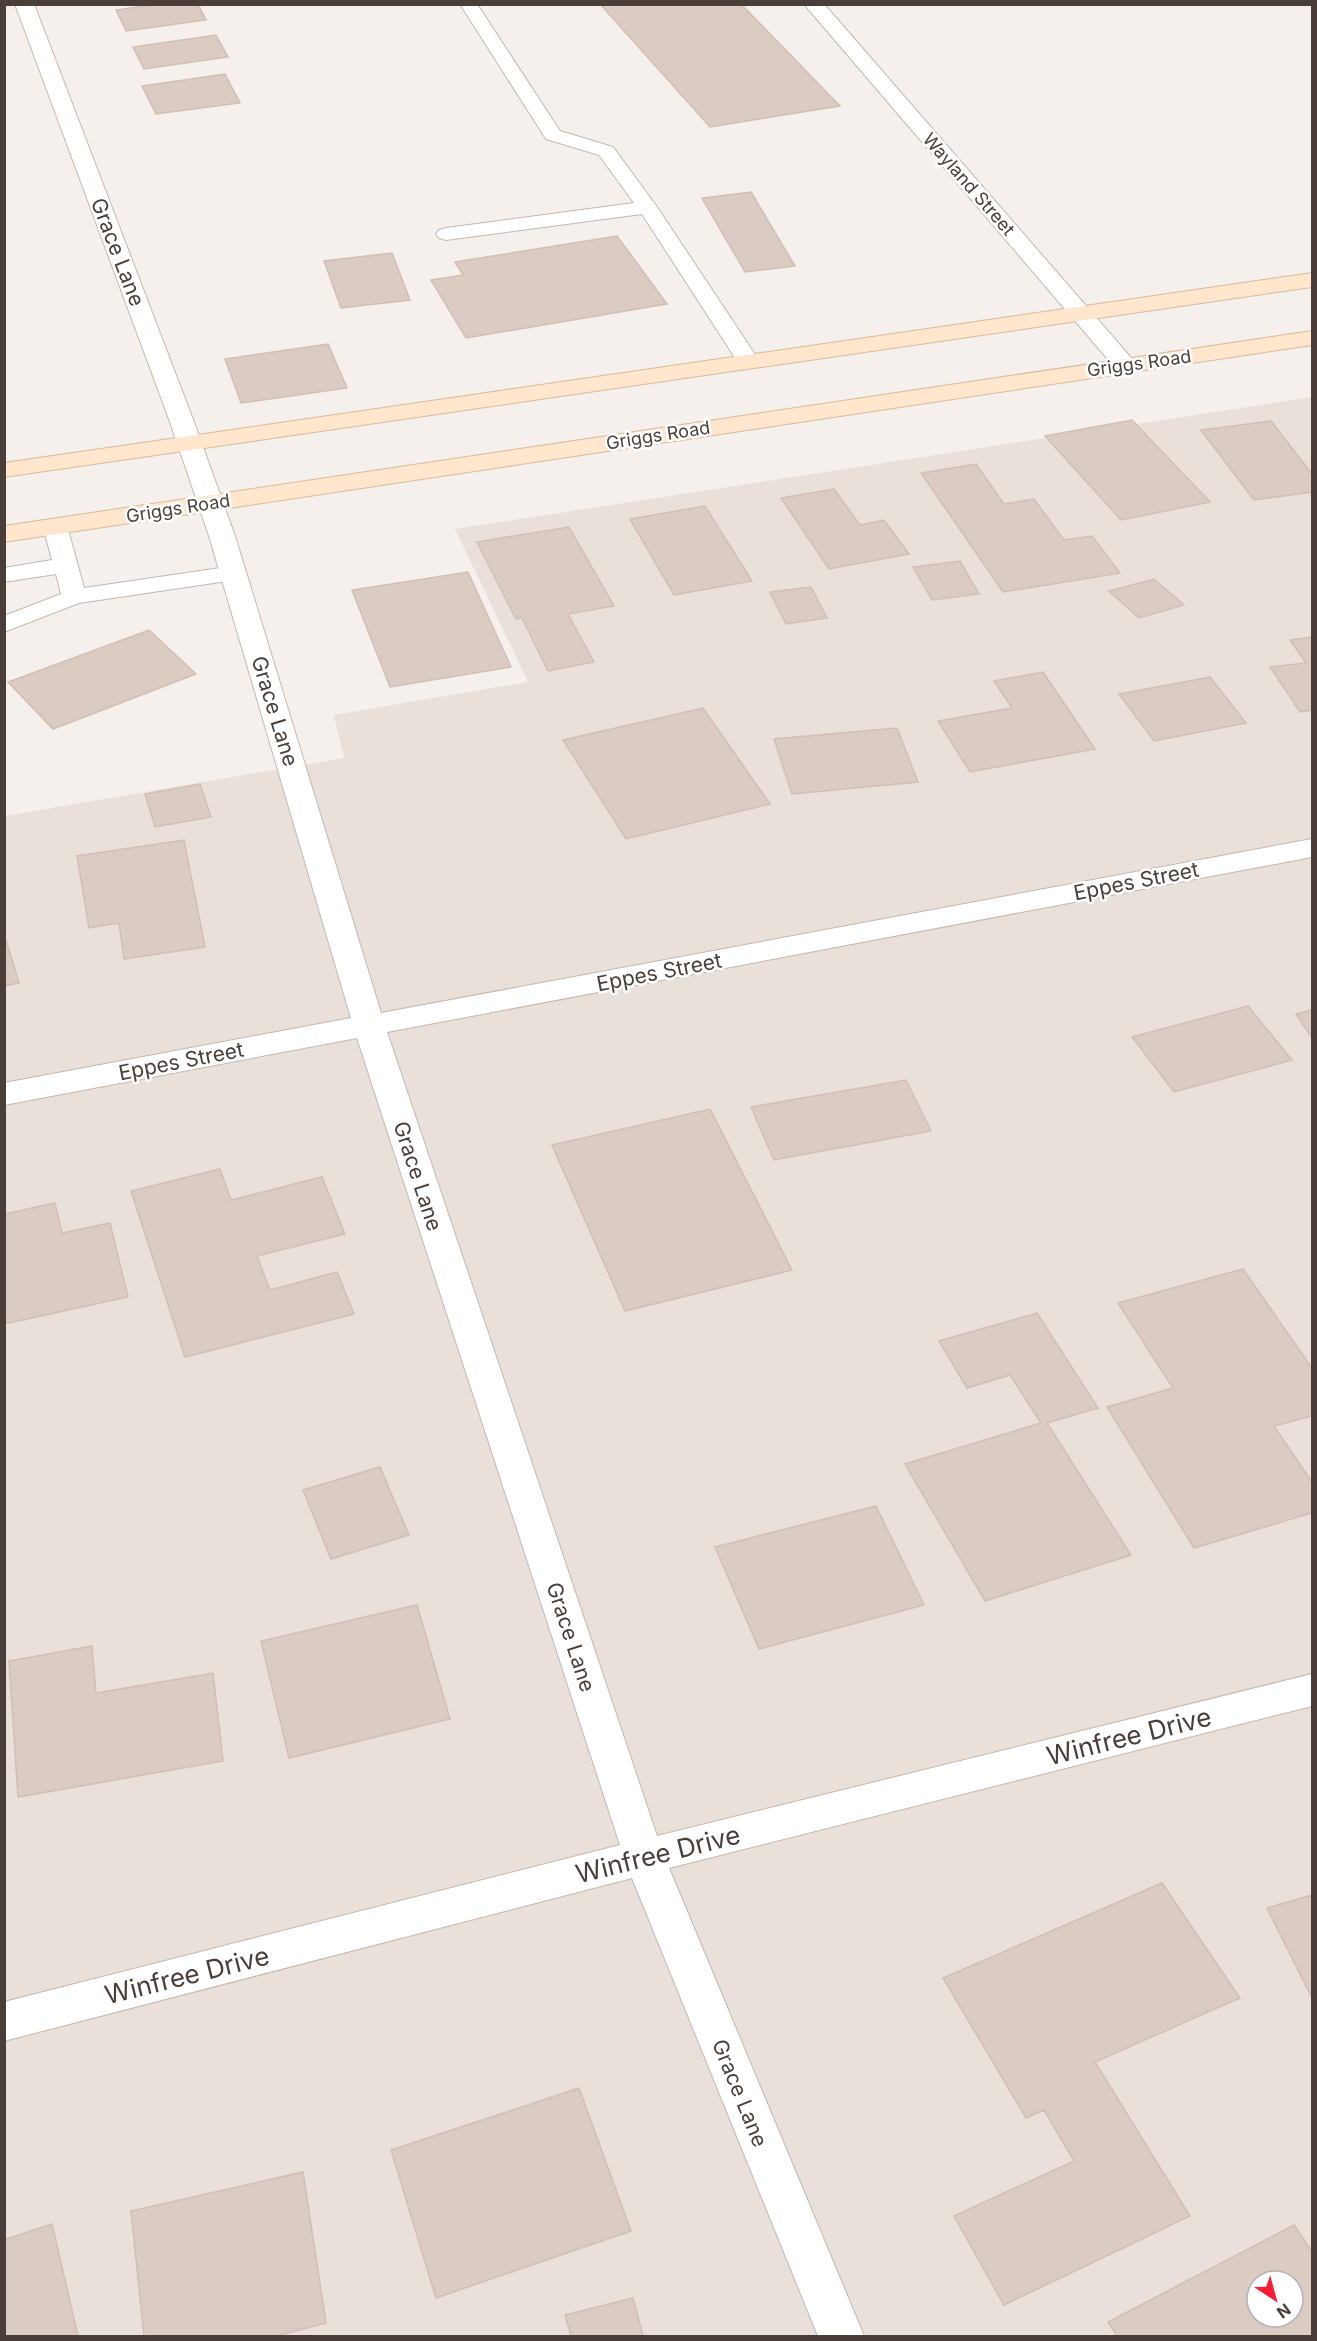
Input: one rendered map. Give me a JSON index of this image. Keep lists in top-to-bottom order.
{
  "streets": {
    "main road": ["Griggs Road"],
    "street": [
      "Wayland Street",
      "Grace Lane",
      "Eppes Street",
      "Winfree Drive"
    ]
  },
  "crossings": [
    ["Wayland Street", "Griggs Road"],
    ["Grace Lane", "Griggs Road"],
    ["Grace Lane", "Eppes Street"],
    ["Grace Lane", "Winfree Drive"]
  ],
  "north": "bottom right"
}
